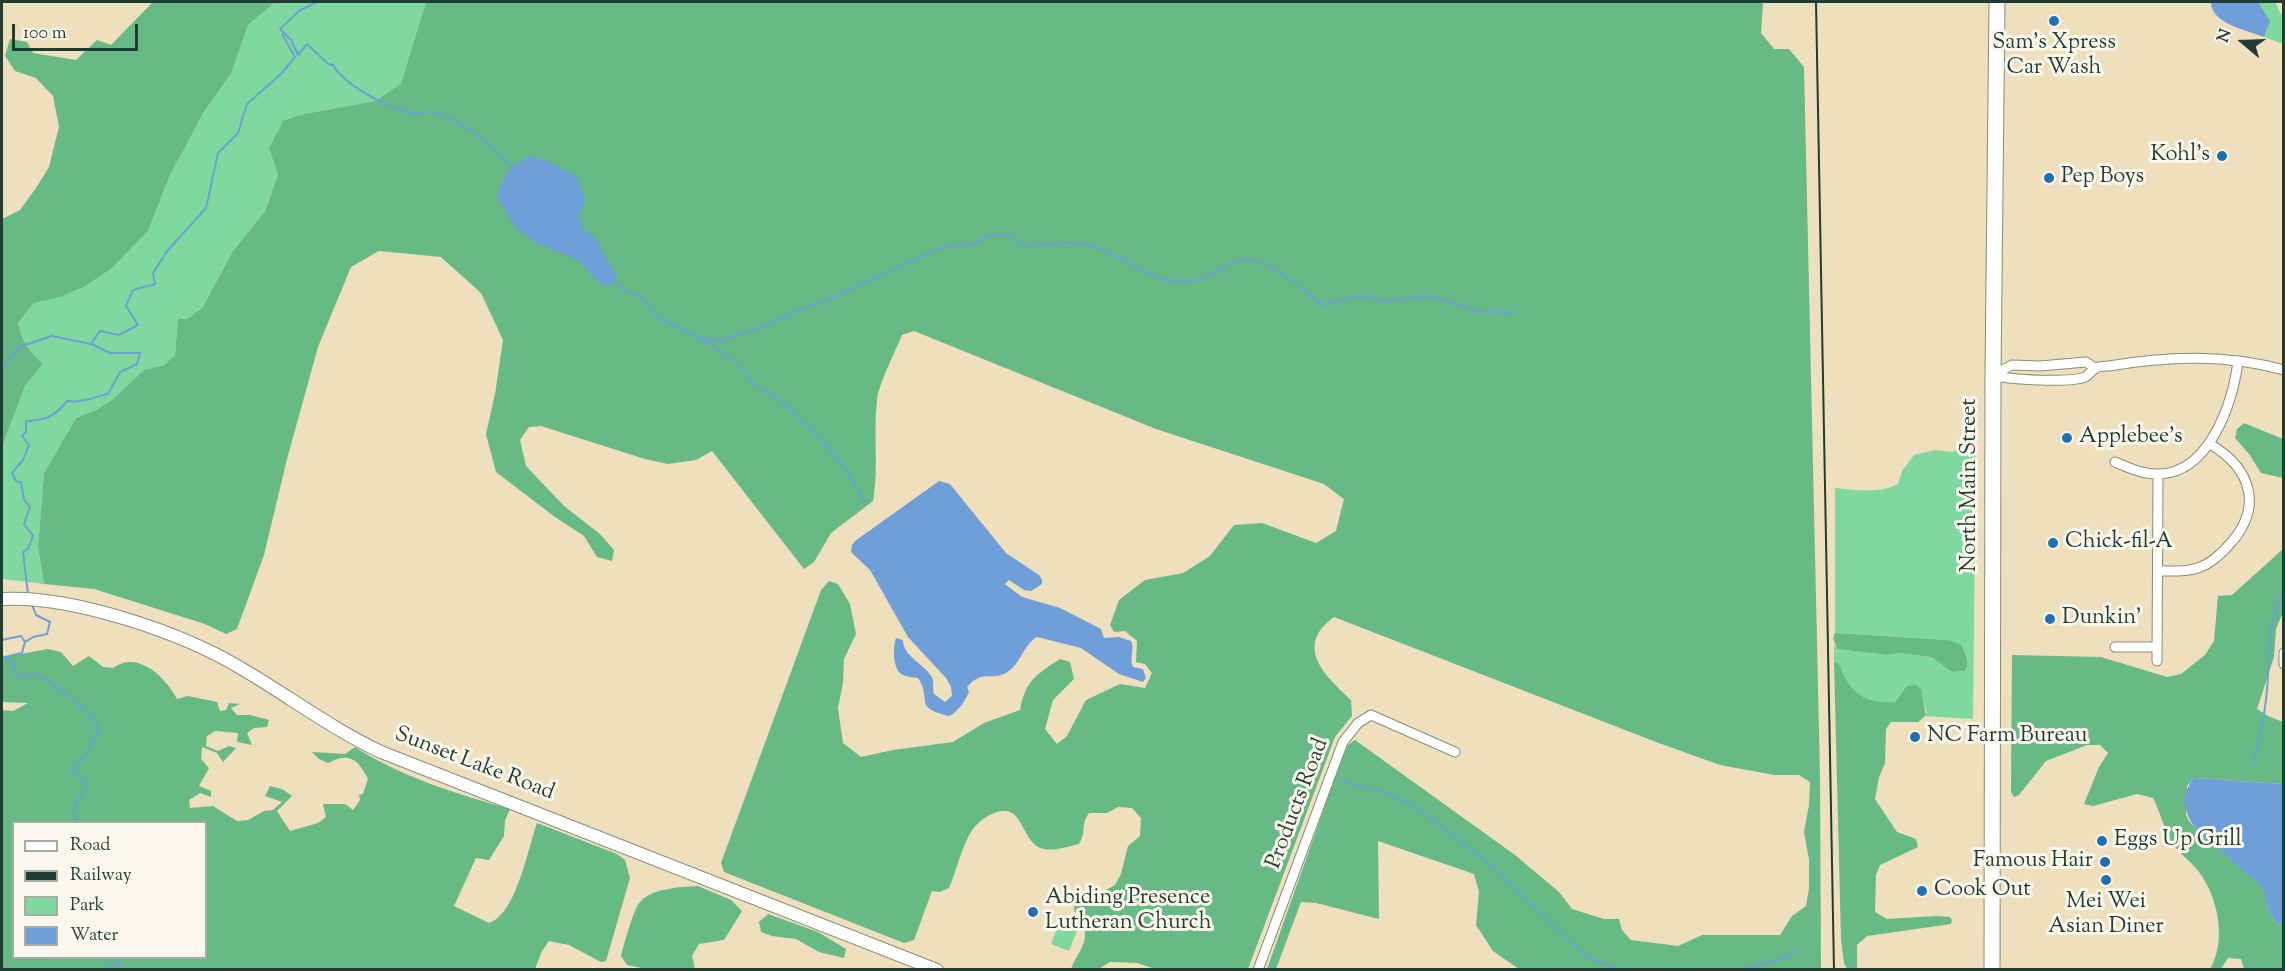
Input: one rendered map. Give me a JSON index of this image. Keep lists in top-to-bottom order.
{
  "streets": {
    "highway": ["North Main Street"],
    "main road": ["Sunset Lake Road"],
    "street": ["Products Road"]
  },
  "places": [
    "Sam's Xpress Car Wash",
    "Kohl's",
    "Pep Boys",
    "Applebee's",
    "Chick-fil-A",
    "Dunkin'",
    "NC Farm Bureau",
    "Eggs Up Grill",
    "Famous Hair",
    "Mei Wei Asian Diner",
    "Cook Out",
    "Abiding Presence Lutheran Church"
  ],
  "legend": [
    "Road",
    "Railway",
    "Park",
    "Water"
  ],
  "scale_bar": "100 m",
  "north": "left"
}
